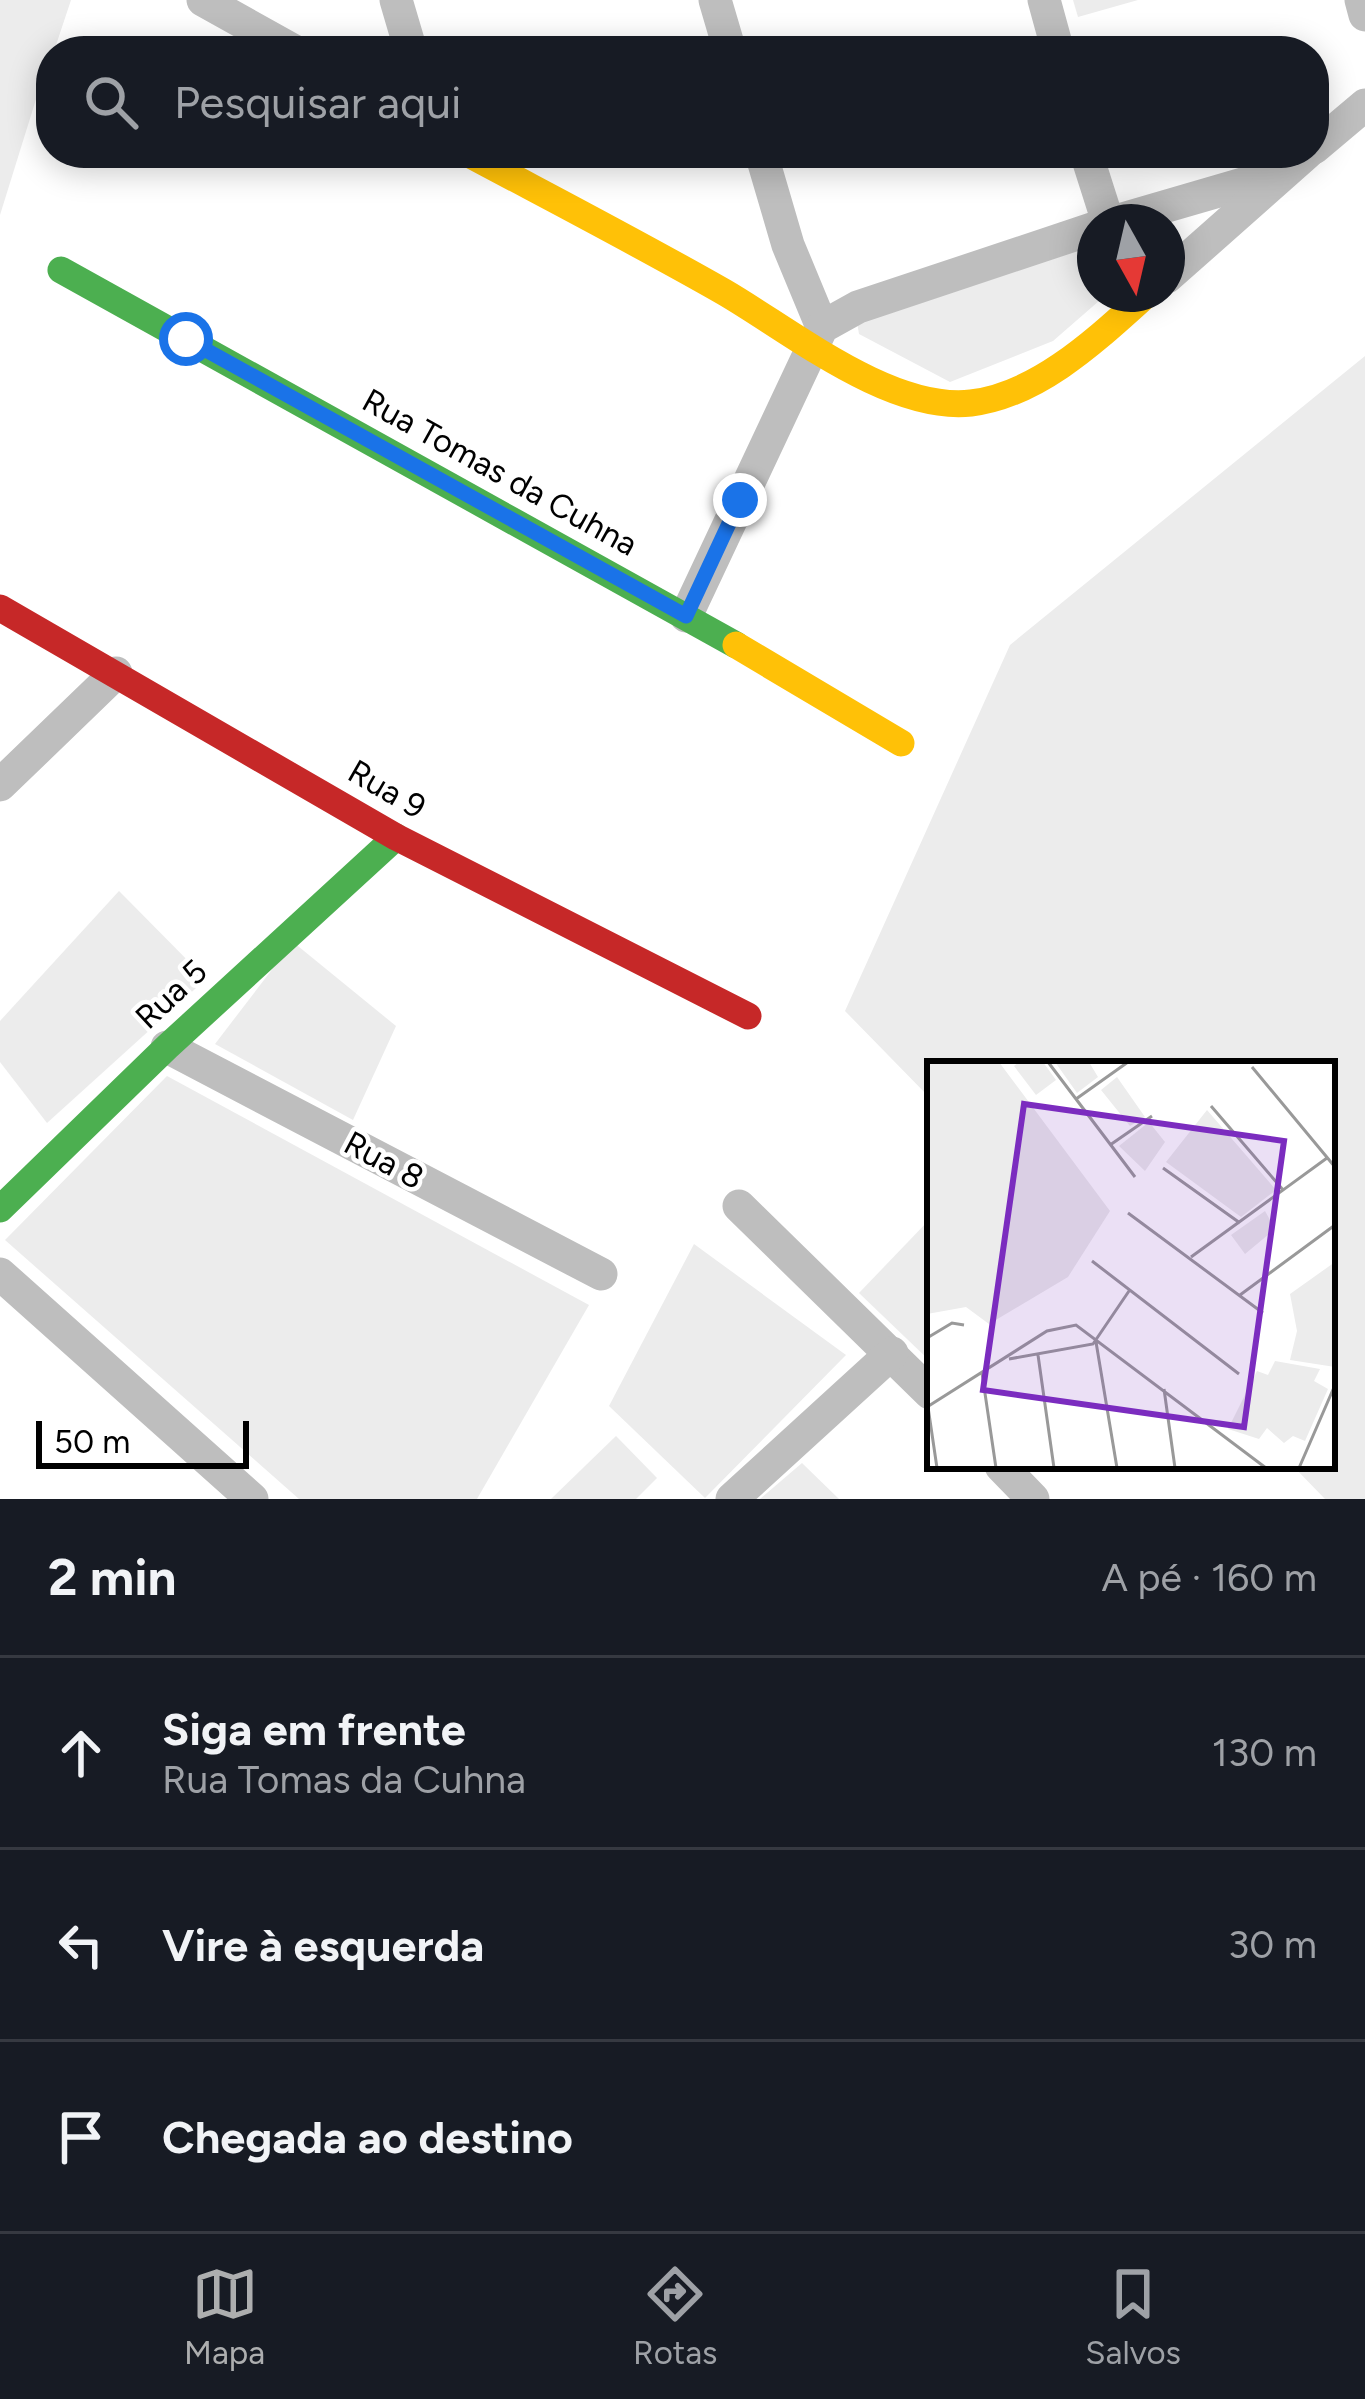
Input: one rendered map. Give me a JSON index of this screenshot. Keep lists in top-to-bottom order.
{
  "streets": {
    "street": [
      "Rua Tomas da Cuhna",
      "Rua 9",
      "Rua 5",
      "Rua 8"
    ]
  },
  "crossings": [
    ["Rua 9", "Rua 5"],
    ["Rua 5", "Rua 8"]
  ],
  "scale_bar": "50 m",
  "north": "bottom",
  "page": {
    "search": "Pesquisar aqui",
    "scale": "50 m",
    "heading": ["2 min", "A pé · 160 m"],
    "list": [
      ["Siga em frente", "Rua Tomas da Cuhna", "130 m"],
      ["Vire à esquerda", "30 m"],
      "Chegada ao destino"
    ],
    "nav": ["Mapa", "Rotas", "Salvos"]
  }
}
